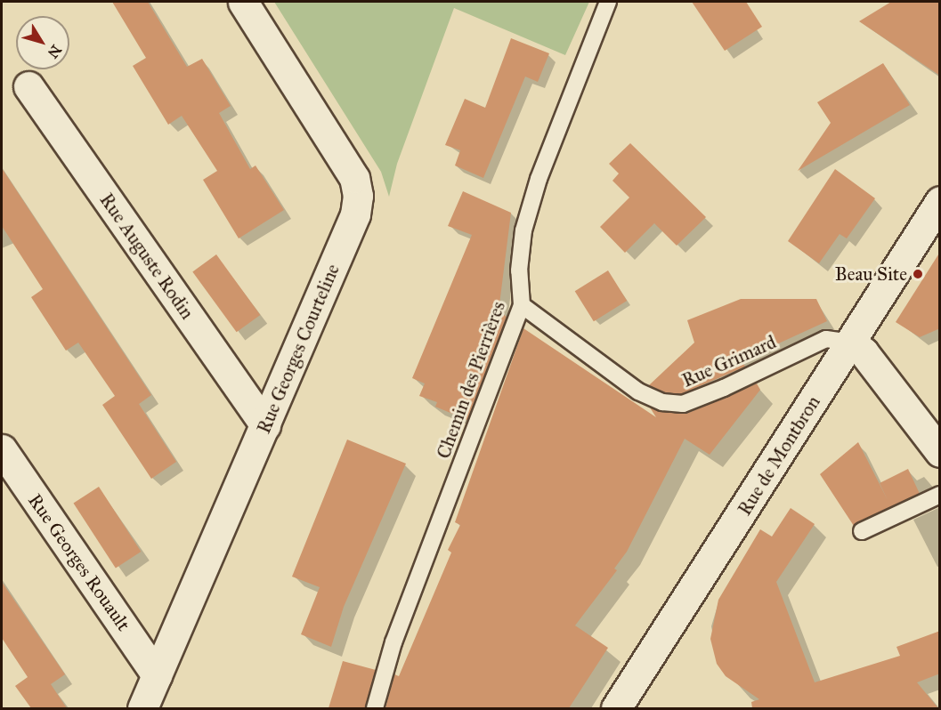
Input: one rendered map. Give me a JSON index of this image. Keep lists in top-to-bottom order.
{
  "streets": {
    "street": [
      "Rue Auguste Rodin",
      "Rue Georges Courteline",
      "Rue de Montbron",
      "Rue Georges Rouault"
    ],
    "lane": ["Rue Grimard", "Chemin des Pierrières"]
  },
  "crossings": [
    ["Rue Auguste Rodin", "Rue Georges Courteline"],
    ["Rue Georges Courteline", "Rue Georges Rouault"],
    ["Rue Grimard", "Chemin des Pierrières"],
    ["Rue Grimard", "Rue de Montbron"]
  ],
  "places": ["Beau Site"],
  "north": "bottom right"
}
